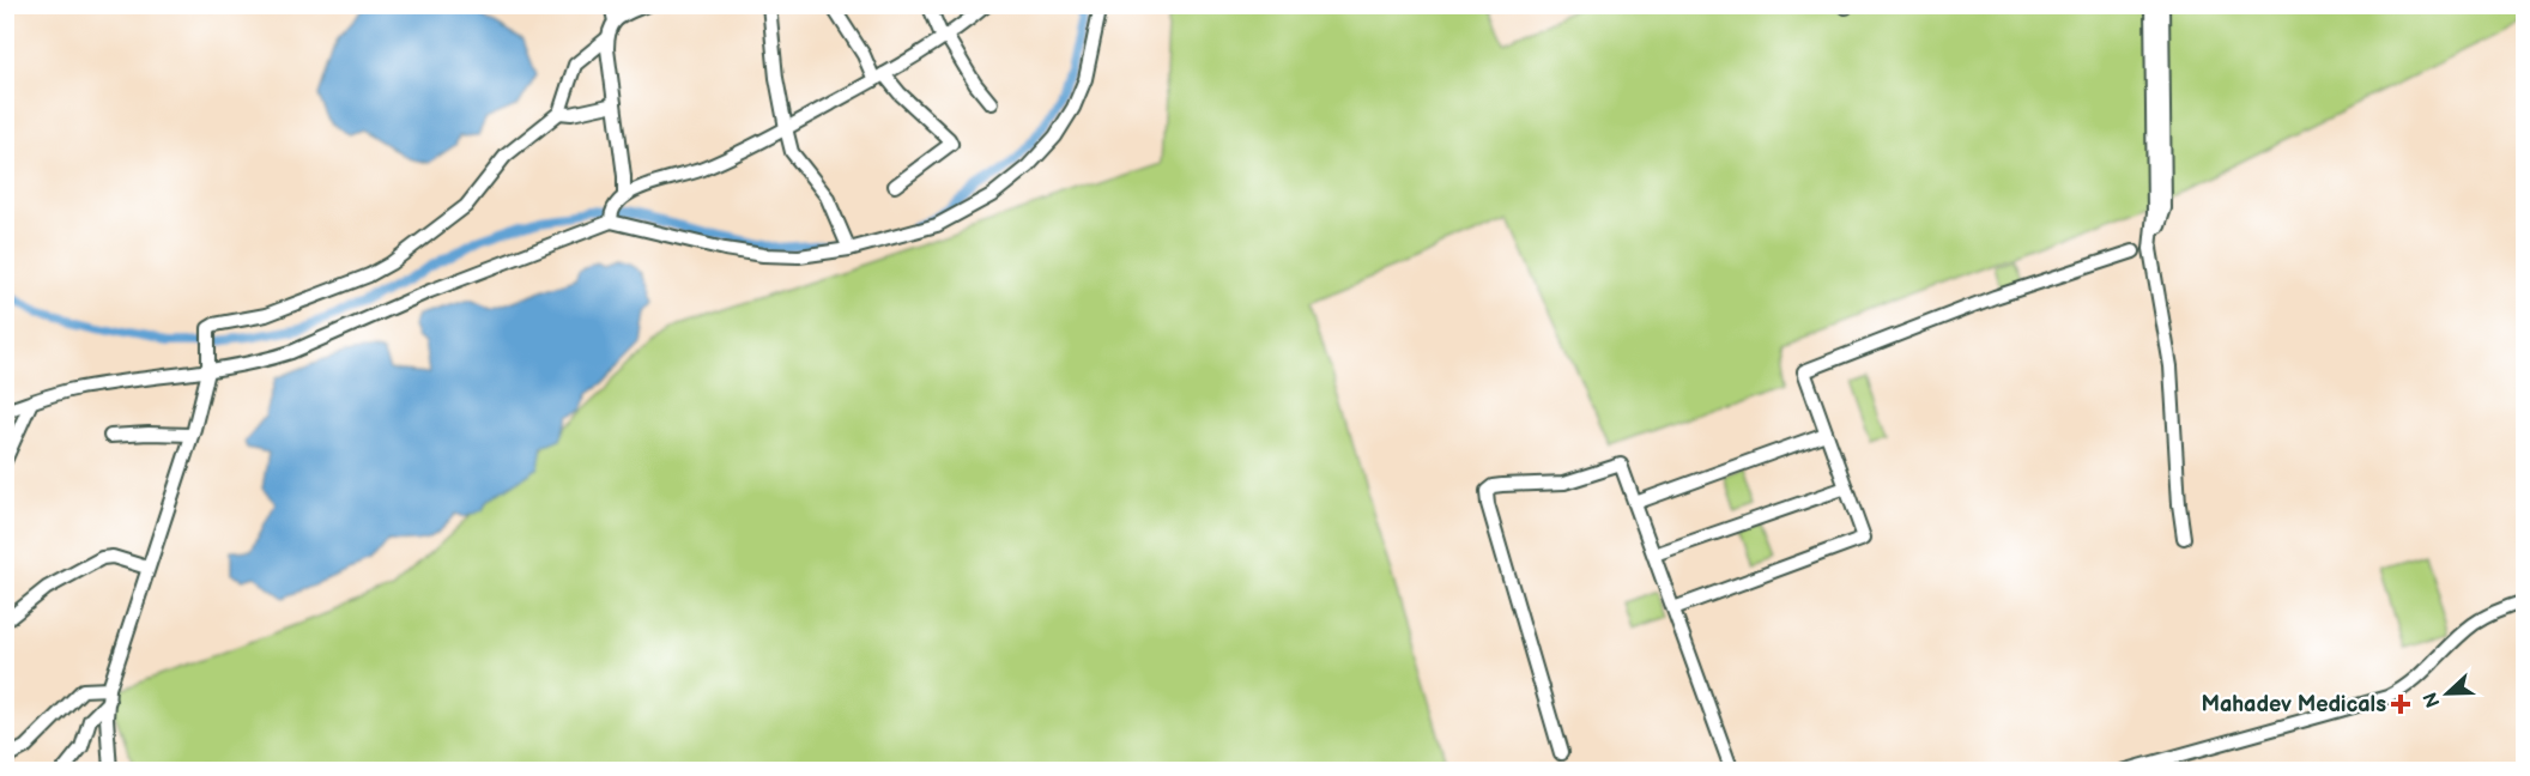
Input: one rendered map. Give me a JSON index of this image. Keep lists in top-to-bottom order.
{
  "places": {
    "health": ["Mahadev Medicals"]
  },
  "north": "left"
}
